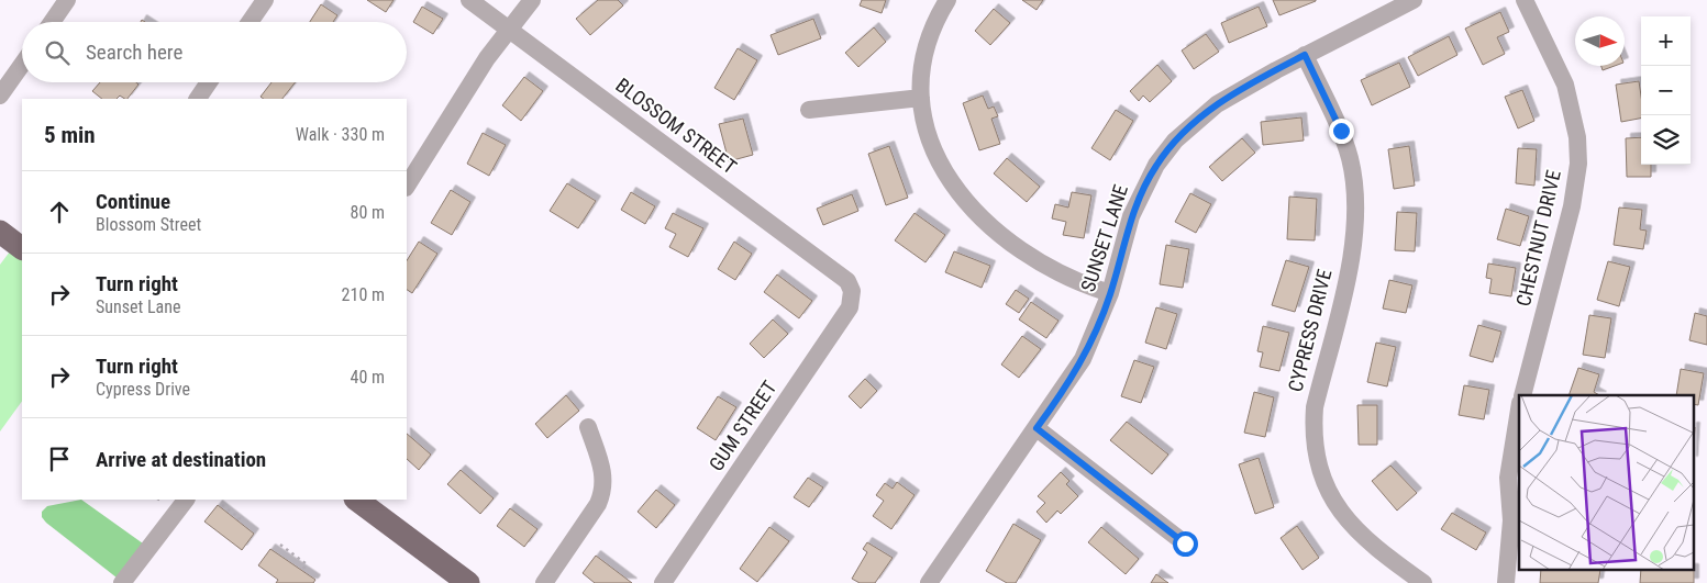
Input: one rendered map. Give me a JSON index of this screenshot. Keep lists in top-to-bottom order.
{
  "streets": {
    "street": [
      "BLOSSOM STREET",
      "SUNSET LANE",
      "CHESTNUT DRIVE",
      "CYPRESS DRIVE",
      "GUM STREET"
    ]
  },
  "crossings": [
    ["BLOSSOM STREET", "GUM STREET"],
    ["SUNSET LANE", "CYPRESS DRIVE"]
  ],
  "north": "right",
  "page": {
    "map_buttons": ["+", "−"],
    "search": "Search here",
    "heading": ["5 min", "Walk · 330 m"],
    "list": [
      ["Continue", "Blossom Street", "80 m"],
      ["Turn right", "Sunset Lane", "210 m"],
      ["Turn right", "Cypress Drive", "40 m"],
      "Arrive at destination"
    ]
  }
}
